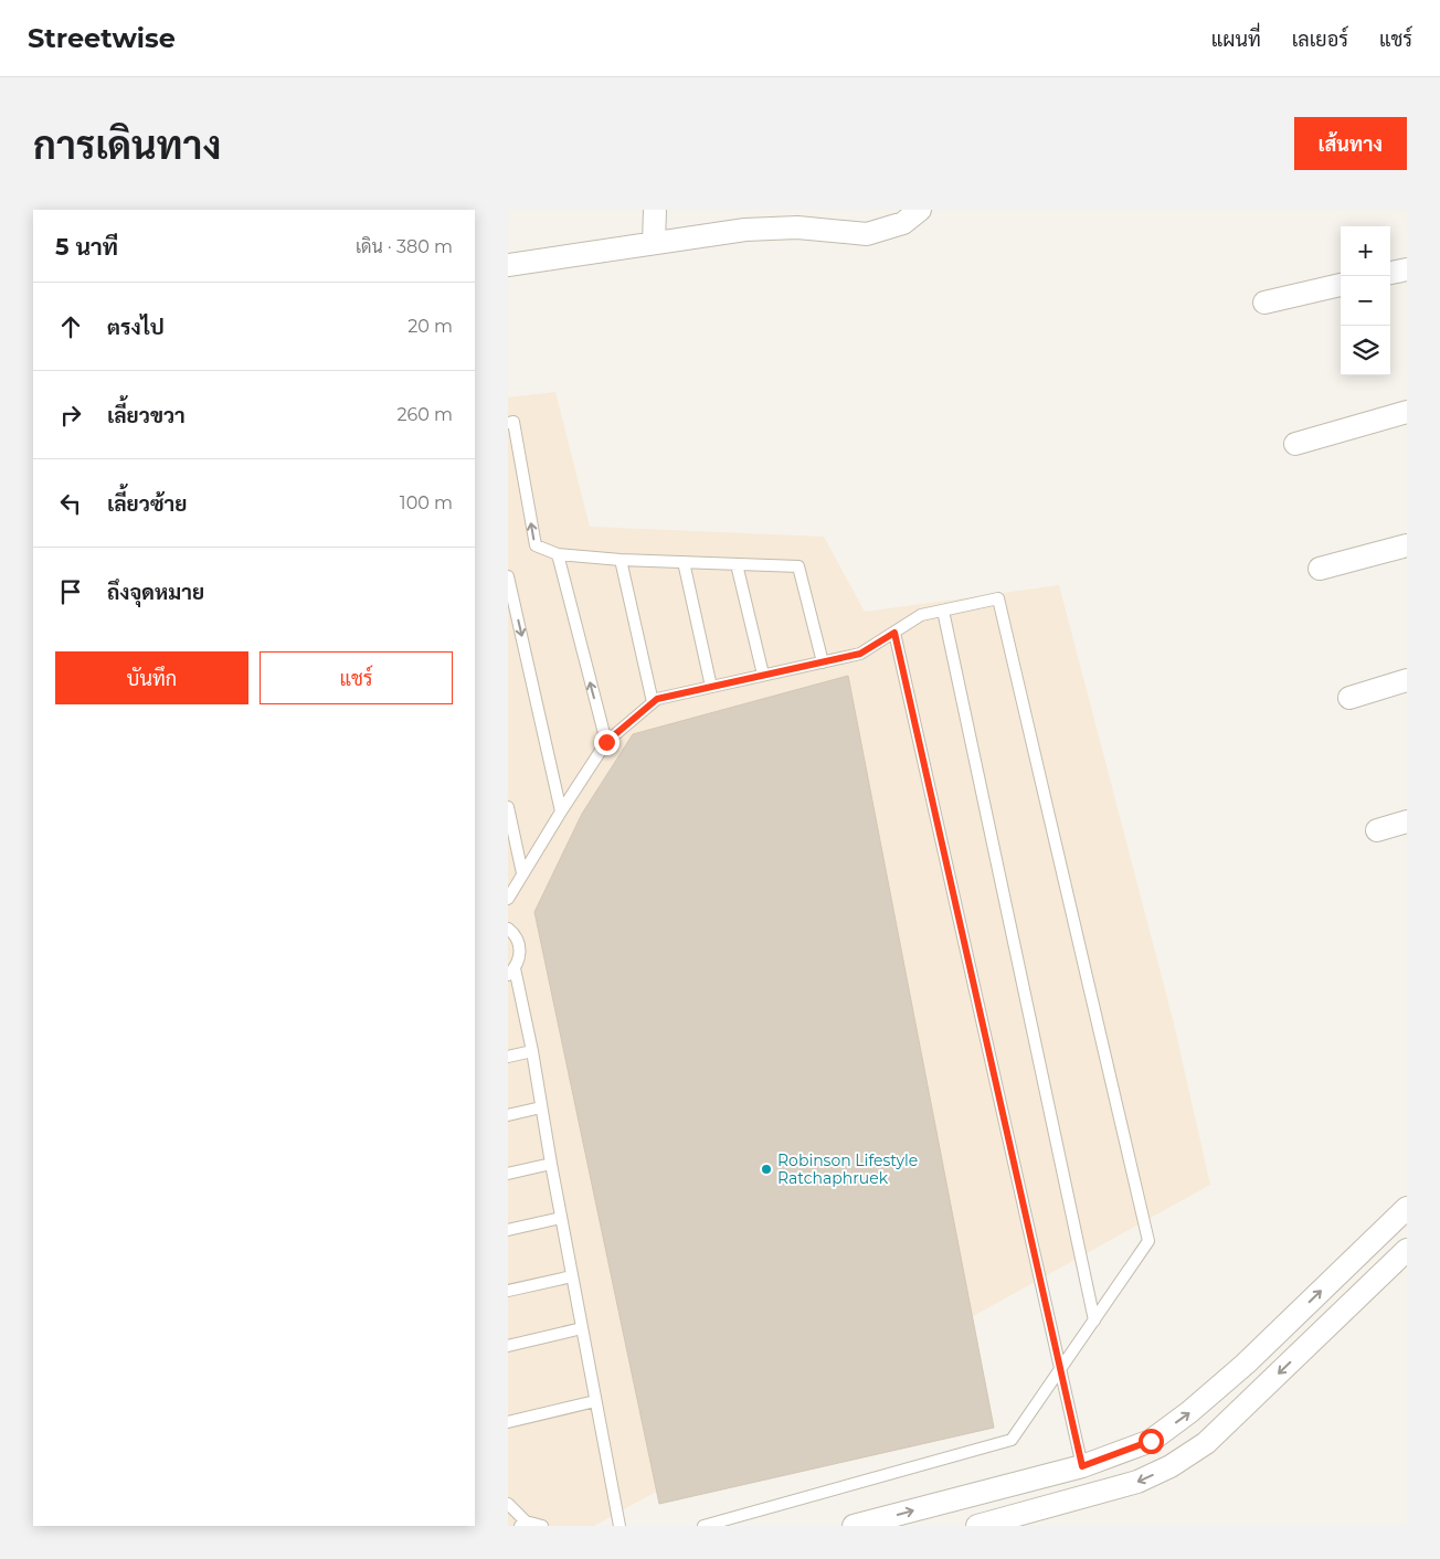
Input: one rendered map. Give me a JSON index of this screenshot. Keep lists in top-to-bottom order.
{
  "places": ["Robinson Lifestyle Ratchaphruek"],
  "page": {
    "header": "Streetwise",
    "nav": ["แผนที่", "เลเยอร์", "แชร์"],
    "buttons": [
      "เส้นทาง",
      ["บันทึก", "แชร์"]
    ],
    "title": "การเดินทาง",
    "heading": ["5 นาที", "เดิน · 380 m"],
    "map_buttons": ["+", "−"],
    "list": [
      ["ตรงไป", "20 m"],
      ["เลี้ยวขวา", "260 m"],
      ["เลี้ยวซ้าย", "100 m"],
      "ถึงจุดหมาย"
    ]
  }
}
